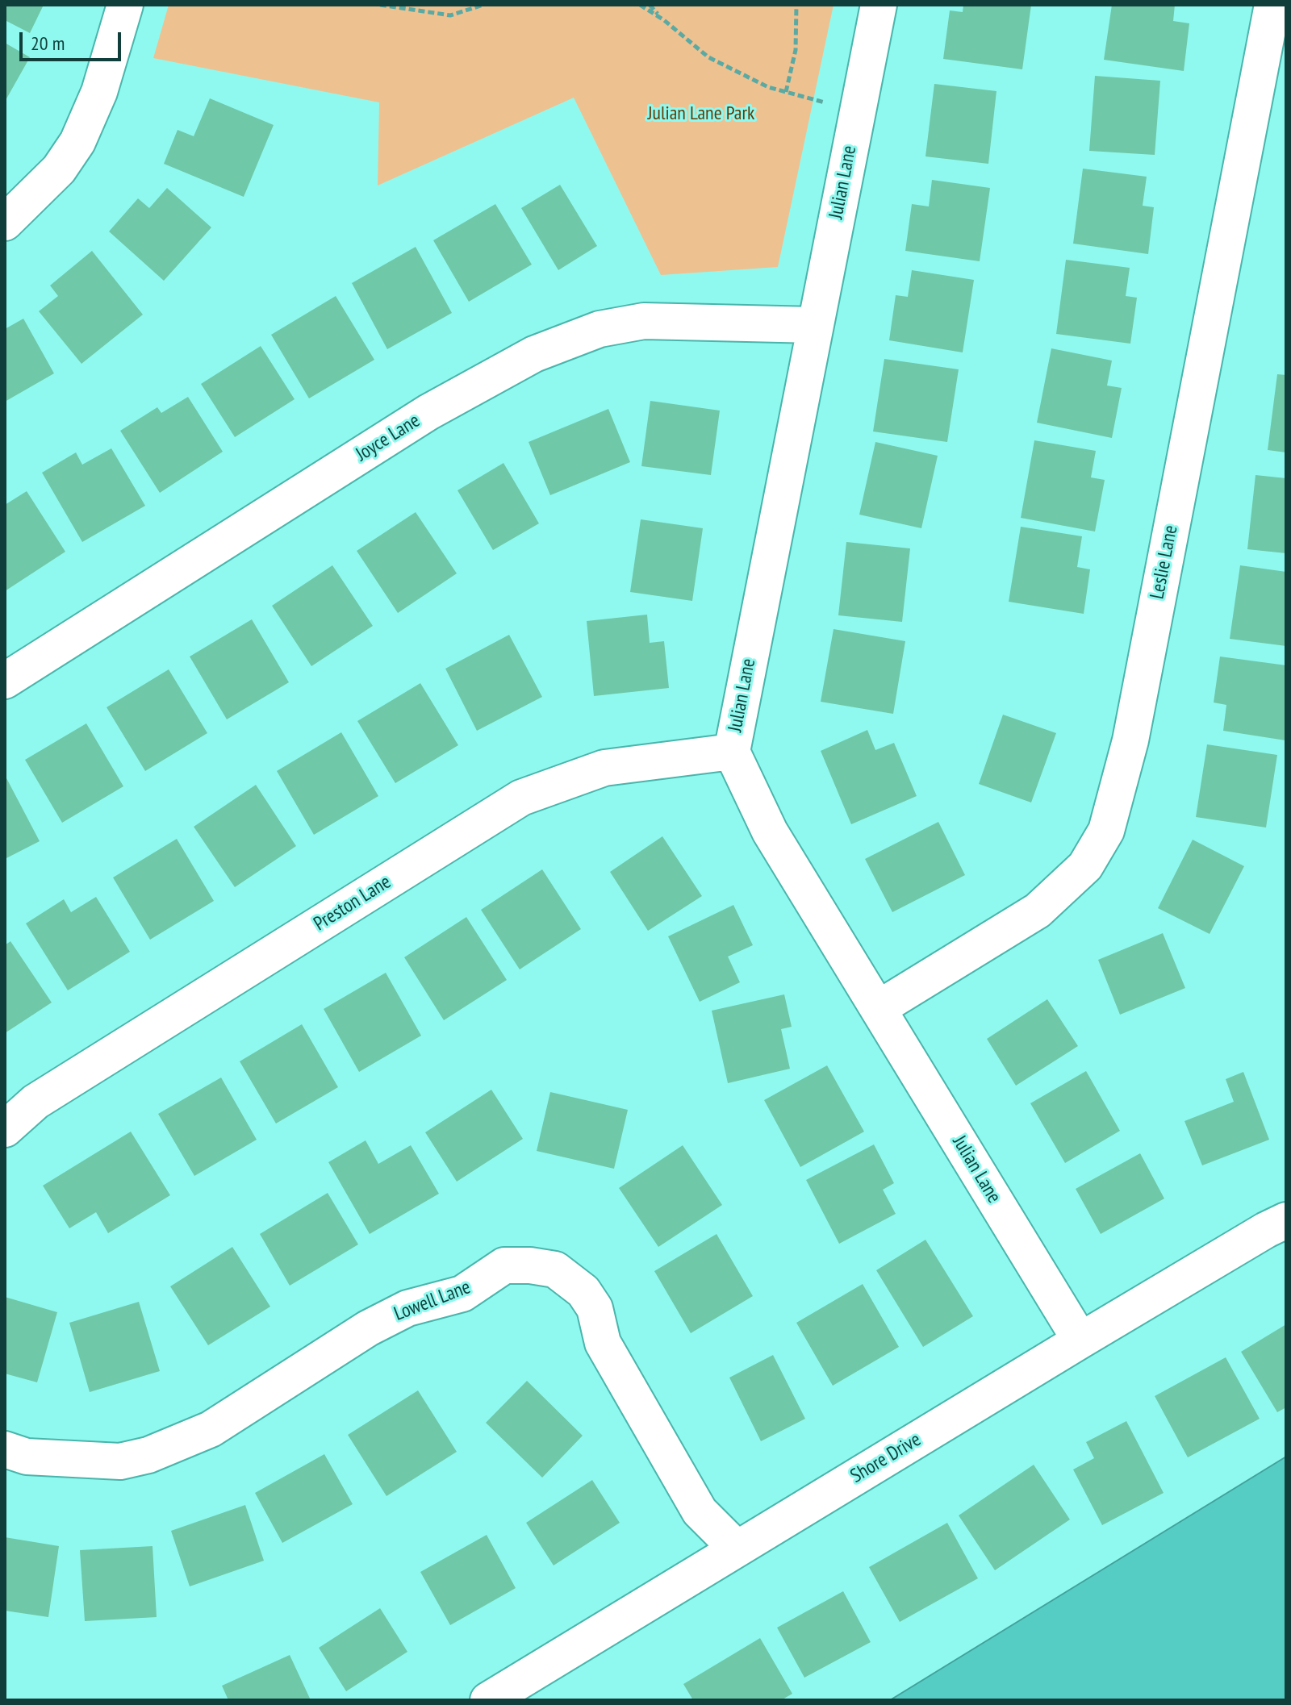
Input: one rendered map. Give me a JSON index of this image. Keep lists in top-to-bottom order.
{
  "streets": {
    "street": [
      "Julian Lane",
      "Joyce Lane",
      "Leslie Lane",
      "Preston Lane",
      "Lowell Lane",
      "Shore Drive"
    ]
  },
  "crossings": [
    ["Julian Lane", "Joyce Lane"],
    ["Julian Lane", "Leslie Lane"],
    ["Julian Lane", "Preston Lane"],
    ["Julian Lane", "Shore Drive"],
    ["Lowell Lane", "Shore Drive"]
  ],
  "parks": ["Julian Lane Park"],
  "scale_bar": "20 m"
}
